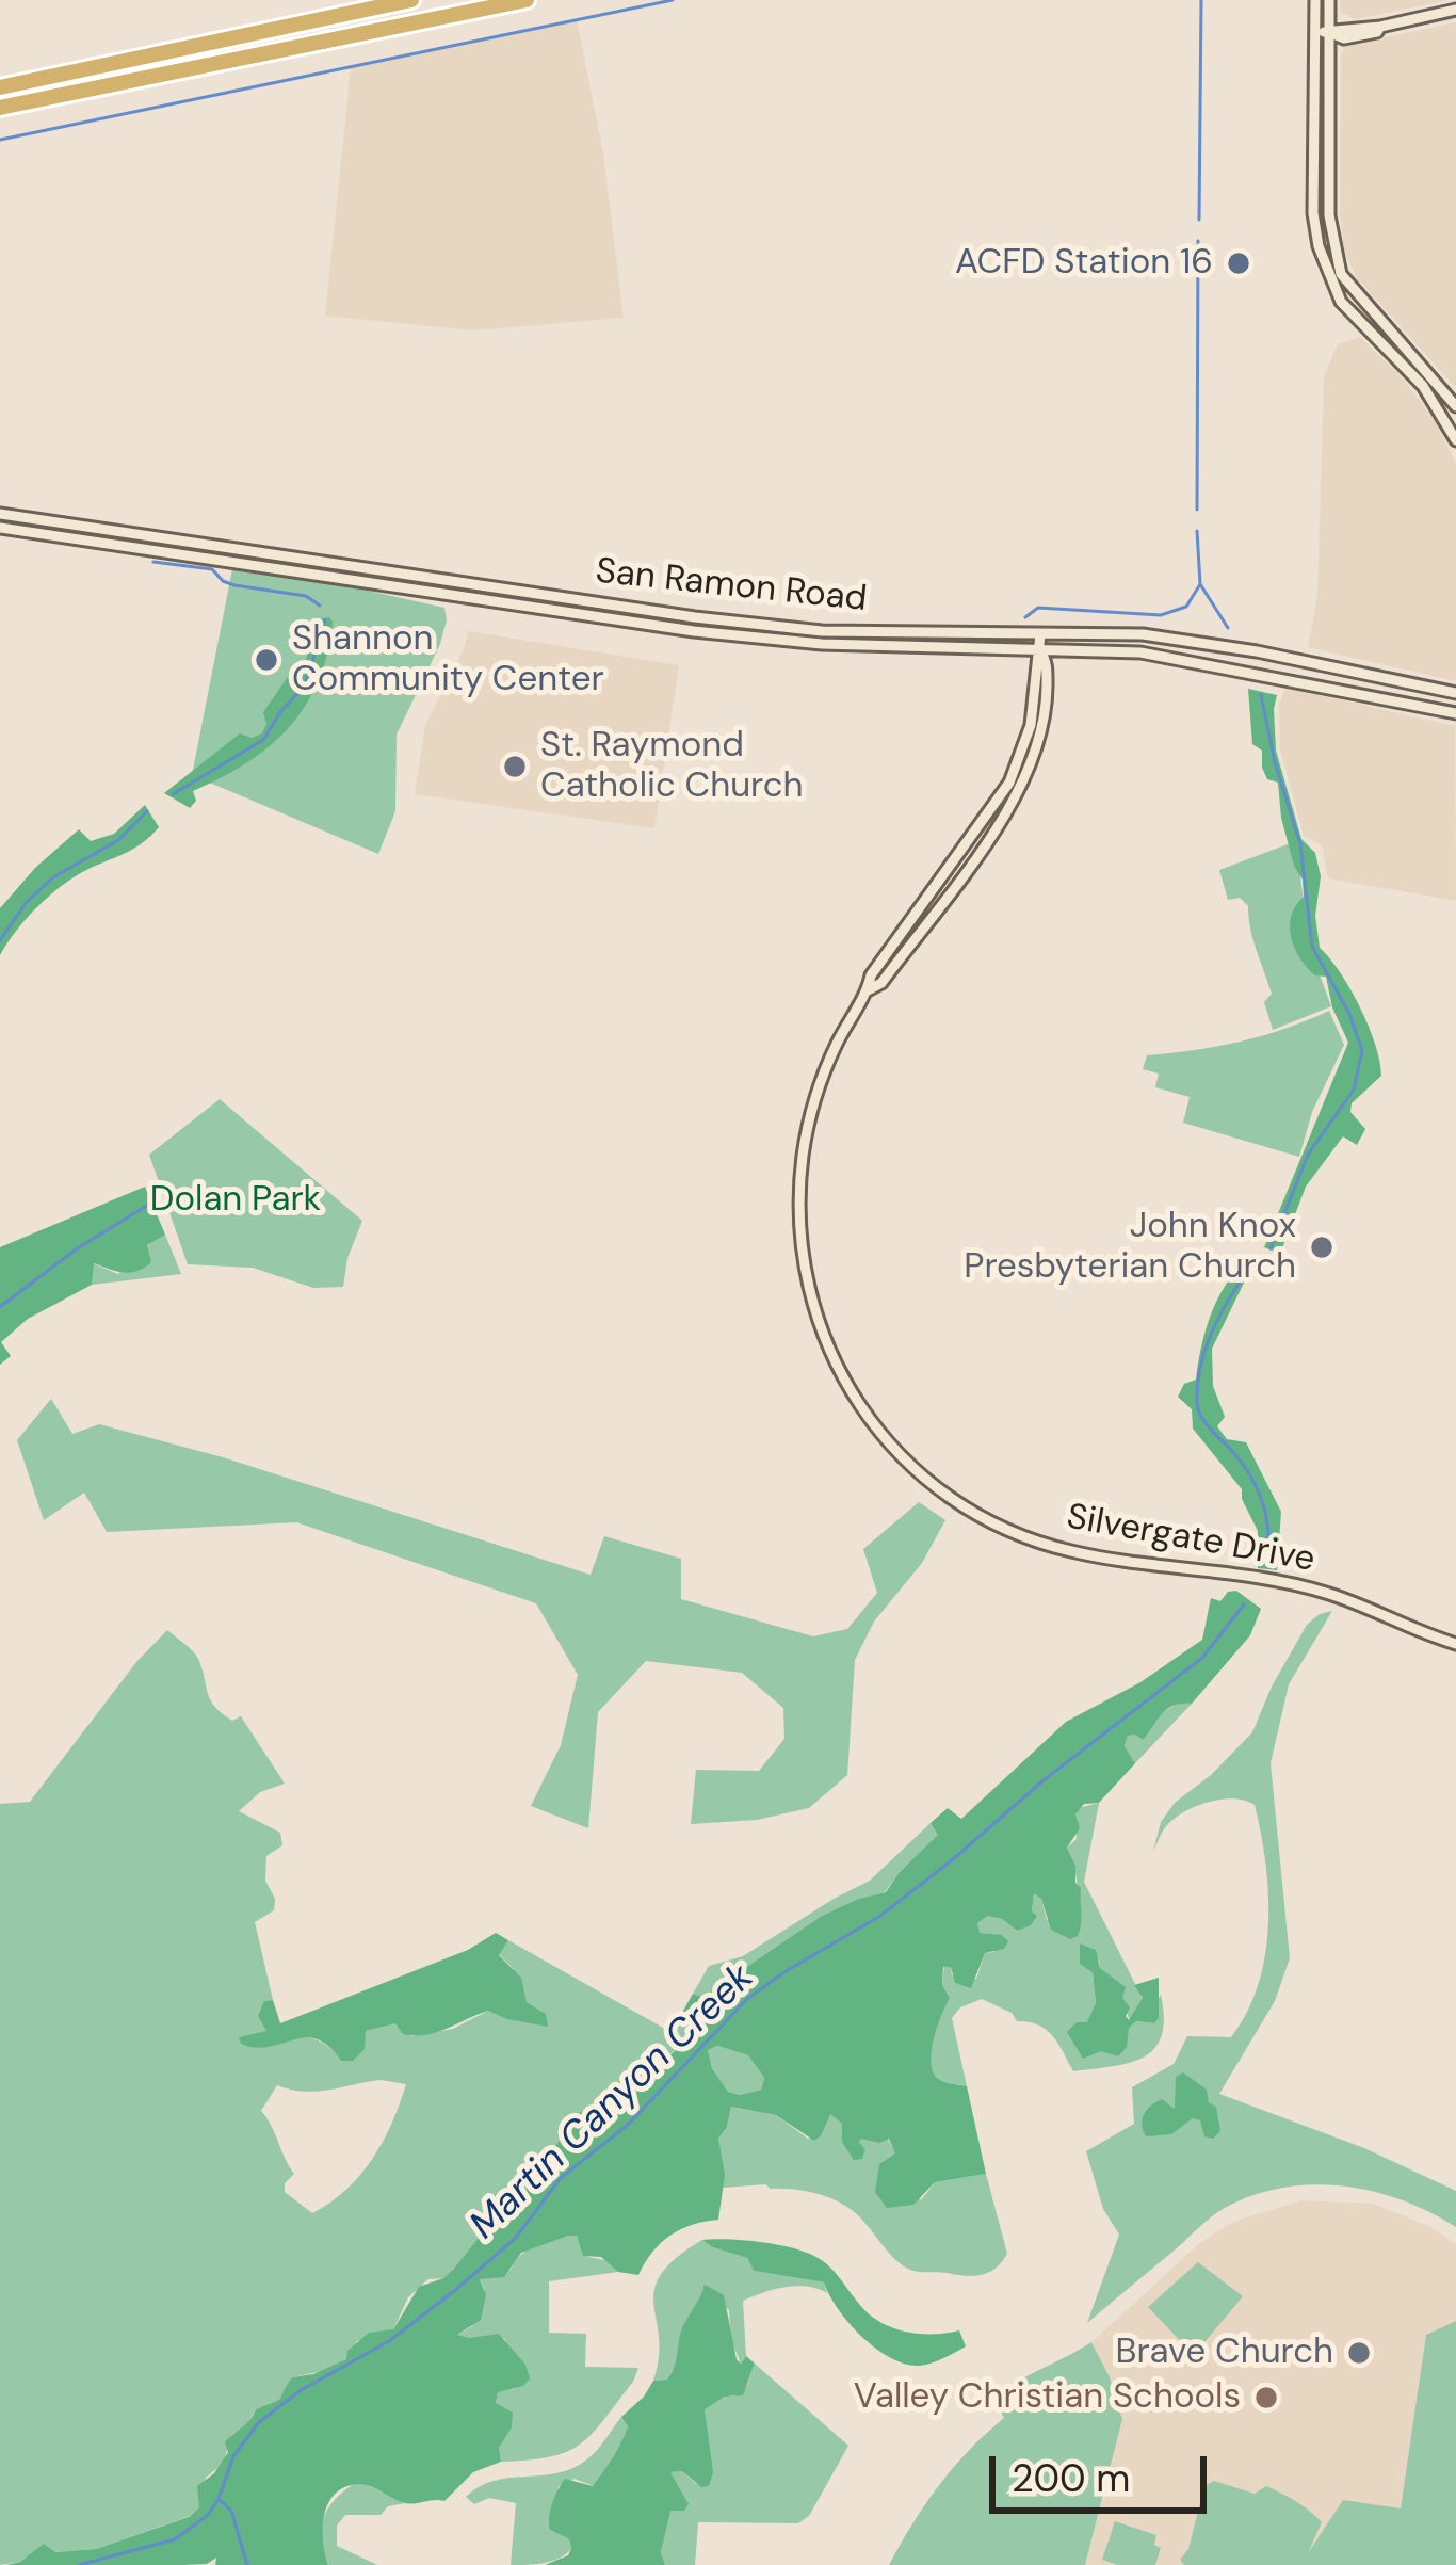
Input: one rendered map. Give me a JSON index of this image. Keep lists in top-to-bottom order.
{
  "streets": {
    "street": ["San Ramon Road", "Silvergate Drive"]
  },
  "crossings": [
    ["San Ramon Road", "Silvergate Drive"]
  ],
  "water": ["Martin Canyon Creek"],
  "parks": ["Dolan Park"],
  "places": [
    "ACFD Station 16",
    "Shannon Community Center",
    "St. Raymond Catholic Church",
    "John Knox Presbyterian Church",
    "Brave Church",
    "Valley Christian Schools"
  ],
  "scale_bar": "200 m"
}
